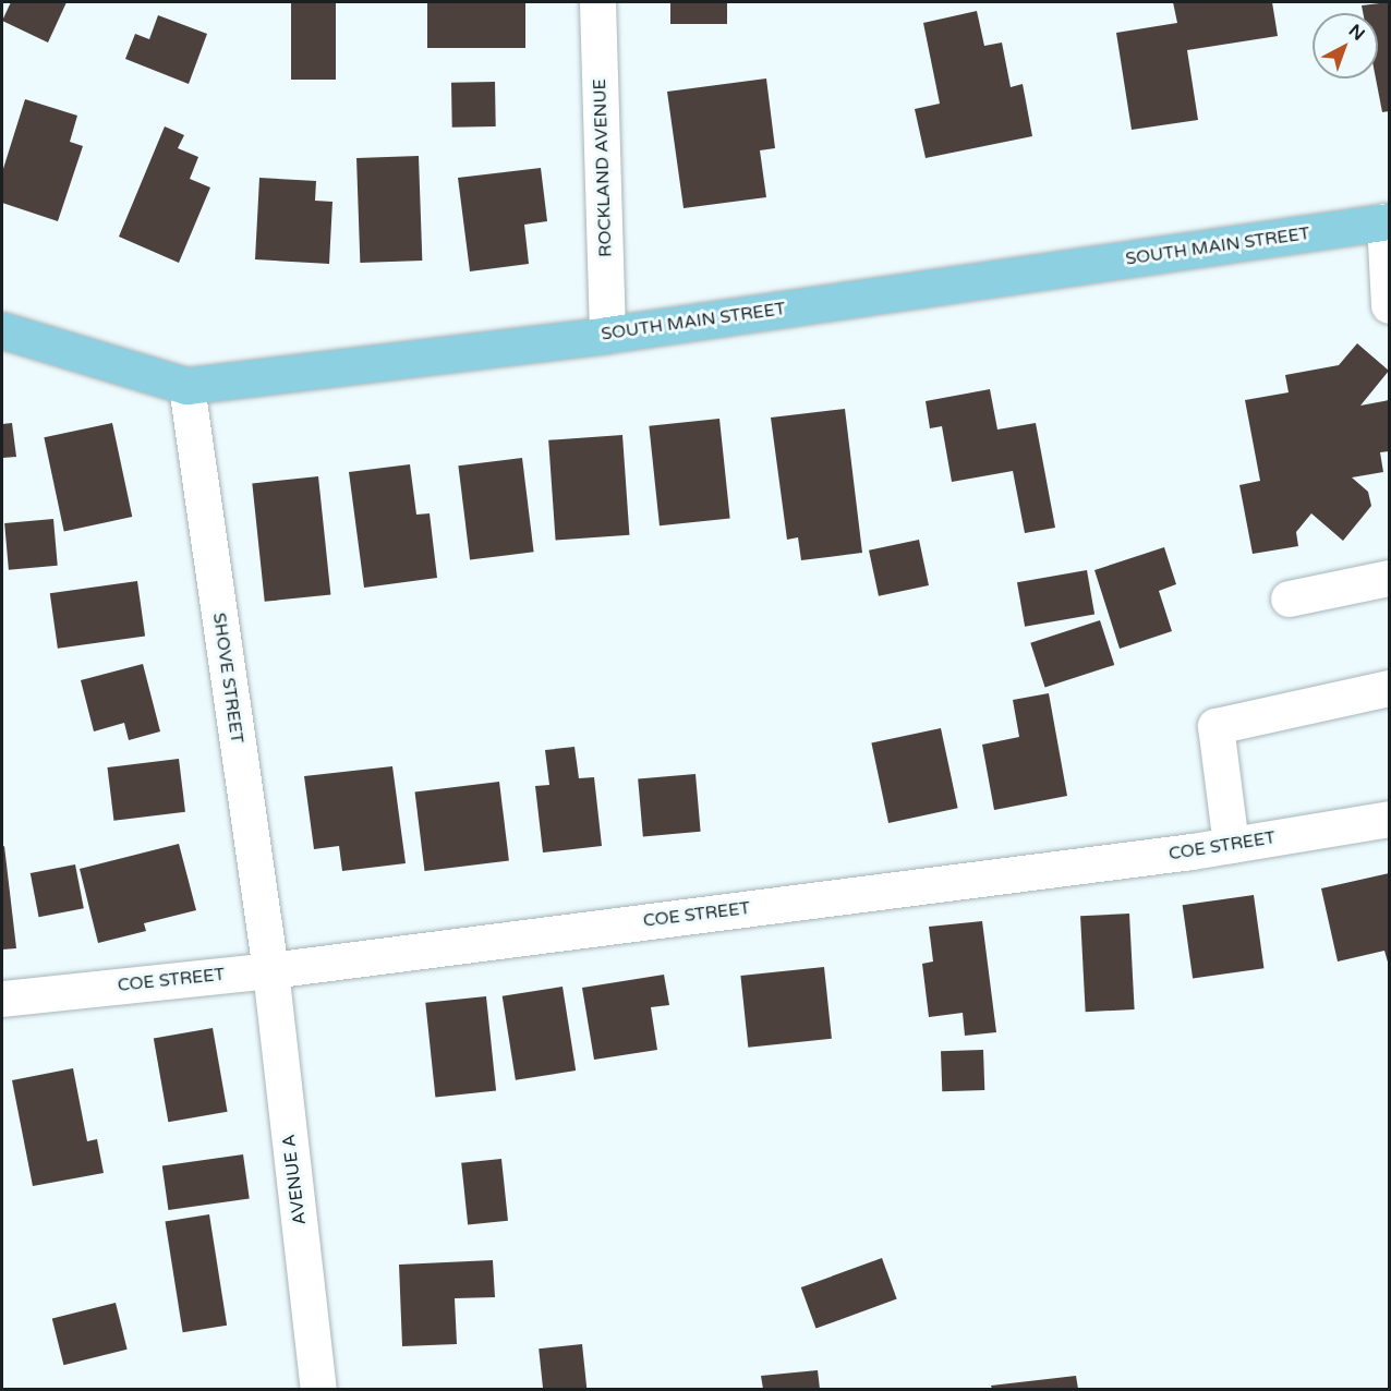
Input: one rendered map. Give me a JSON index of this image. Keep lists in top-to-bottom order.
{
  "streets": {
    "main road": ["SOUTH MAIN STREET"],
    "street": [
      "ROCKLAND AVENUE",
      "SHOVE STREET",
      "COE STREET",
      "AVENUE A"
    ]
  },
  "crossings": [
    ["ROCKLAND AVENUE", "SOUTH MAIN STREET"],
    ["SOUTH MAIN STREET", "SHOVE STREET"],
    ["SHOVE STREET", "COE STREET"],
    ["SHOVE STREET", "AVENUE A"],
    ["COE STREET", "AVENUE A"]
  ],
  "north": "top right"
}
